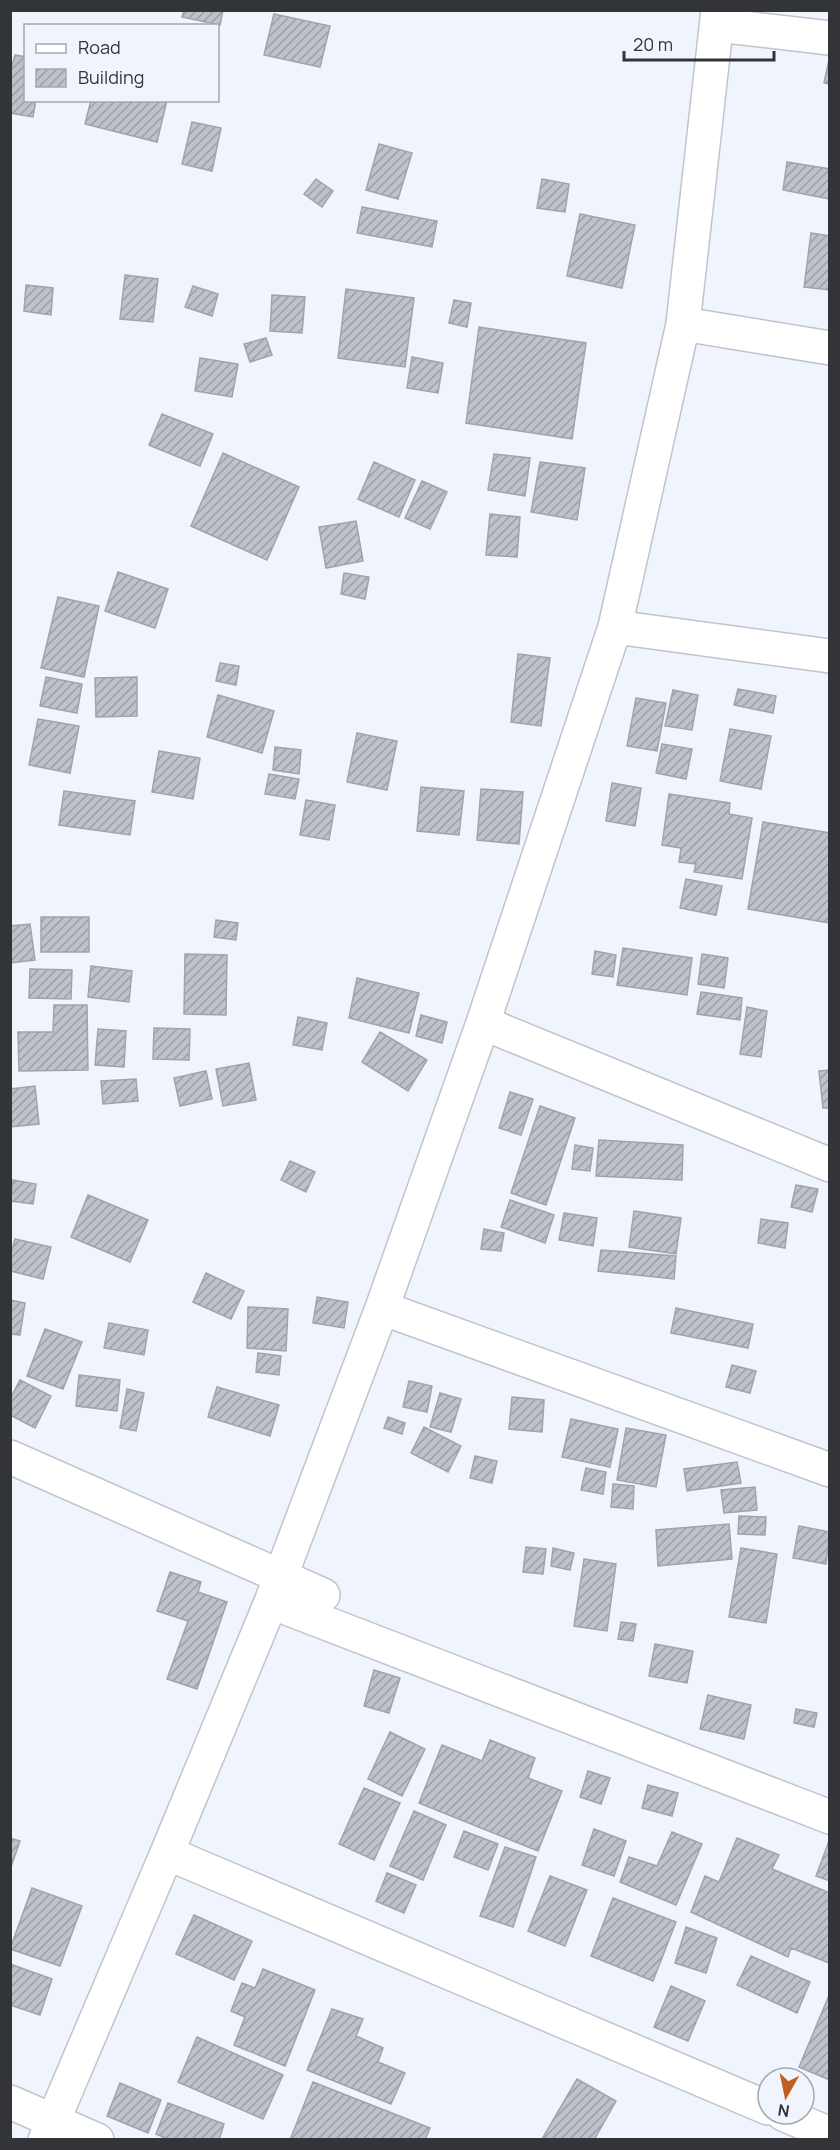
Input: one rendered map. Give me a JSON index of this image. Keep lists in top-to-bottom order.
{
  "legend": ["Road", "Building"],
  "scale_bar": "20 m",
  "north": "bottom"
}
